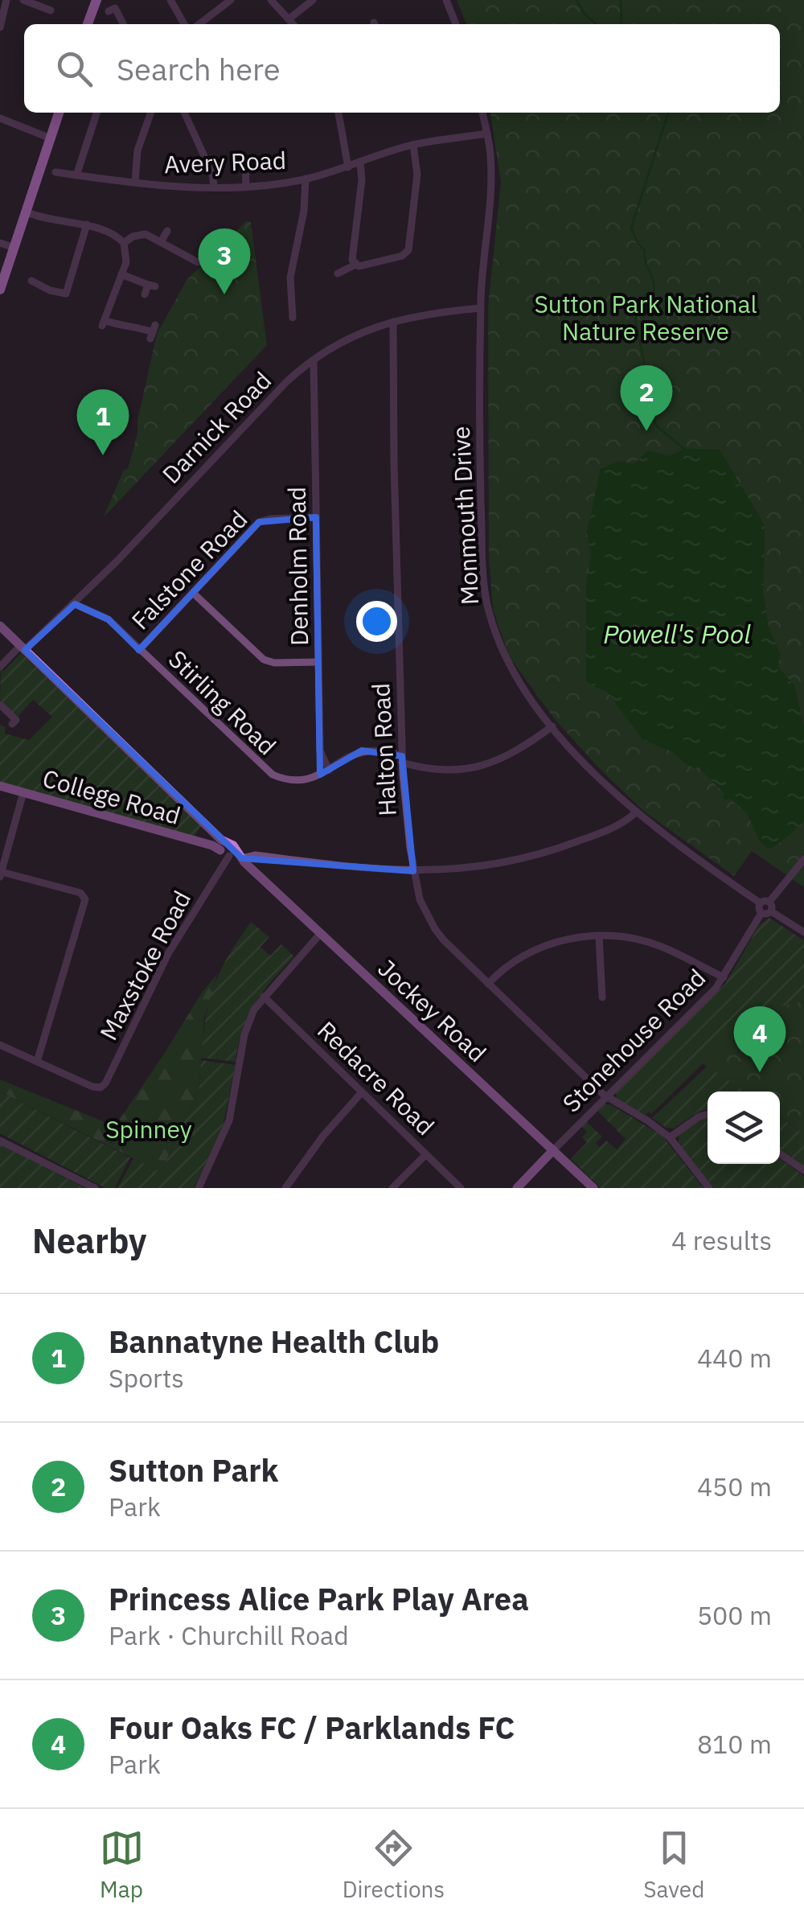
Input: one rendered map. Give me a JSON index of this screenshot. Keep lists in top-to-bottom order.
{
  "streets": {
    "main road": ["College Road", "Jockey Road"],
    "street": [
      "Avery Road",
      "Darnick Road",
      "Monmouth Drive",
      "Denholm Road",
      "Falstone Road",
      "Stirling Road",
      "Halton Road",
      "Maxstoke Road",
      "Stonehouse Road",
      "Redacre Road"
    ]
  },
  "crossings": [
    ["Avery Road", "Monmouth Drive"],
    ["Darnick Road", "Monmouth Drive"],
    ["Darnick Road", "Denholm Road"],
    ["Darnick Road", "Stirling Road"],
    ["Darnick Road", "Halton Road"],
    ["Darnick Road", "Jockey Road"],
    ["Monmouth Drive", "Stirling Road"],
    ["Denholm Road", "Falstone Road"],
    ["Denholm Road", "Stirling Road"],
    ["Falstone Road", "Stirling Road"],
    ["Stirling Road", "Halton Road"],
    ["Halton Road", "Stonehouse Road"],
    ["College Road", "Maxstoke Road"],
    ["College Road", "Jockey Road"],
    ["Maxstoke Road", "Jockey Road"],
    ["Jockey Road", "Stonehouse Road"]
  ],
  "water": ["Powell's Pool"],
  "parks": ["Sutton Park National Nature Reserve", "Spinney"],
  "page": {
    "search": "Search here",
    "pins": [
      "3",
      "2",
      "1",
      "4"
    ],
    "heading": ["Nearby", "4 results"],
    "list": [
      {
        "mark": "1",
        "name": "Bannatyne Health Club",
        "note": "Sports",
        "value": "440 m"
      },
      {
        "mark": "2",
        "name": "Sutton Park",
        "note": "Park",
        "value": "450 m"
      },
      {
        "mark": "3",
        "name": "Princess Alice Park Play Area",
        "note": "Park · Churchill Road",
        "value": "500 m"
      },
      {
        "mark": "4",
        "name": "Four Oaks FC / Parklands FC",
        "note": "Park",
        "value": "810 m"
      }
    ],
    "nav": ["Map", "Directions", "Saved"]
  }
}
